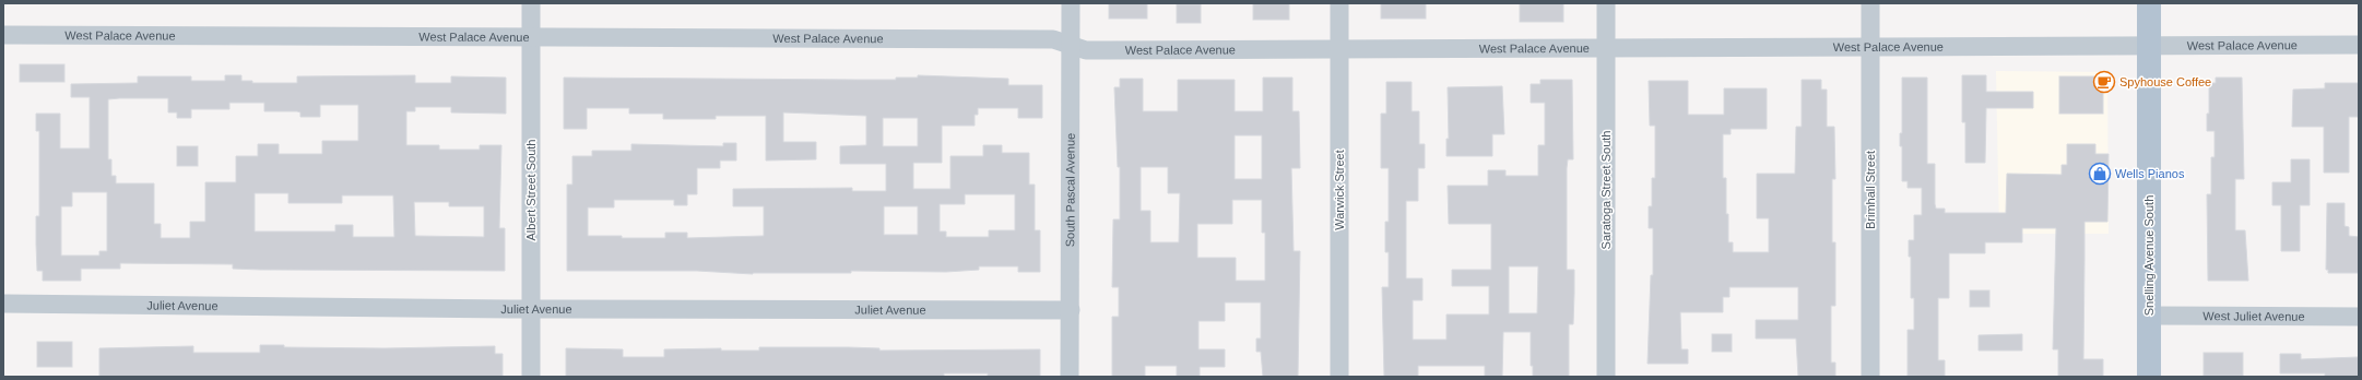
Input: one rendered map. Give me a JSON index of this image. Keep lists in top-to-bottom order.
{
  "streets": {
    "main road": ["Snelling Avenue South"],
    "street": [
      "West Palace Avenue",
      "Albert Street South",
      "South Pascal Avenue",
      "Warwick Street",
      "Saratoga Street South",
      "Brimhall Street",
      "Juliet Avenue",
      "West Juliet Avenue"
    ]
  },
  "crossings": [
    ["West Palace Avenue", "Albert Street South"],
    ["West Palace Avenue", "South Pascal Avenue"],
    ["West Palace Avenue", "Warwick Street"],
    ["West Palace Avenue", "Saratoga Street South"],
    ["West Palace Avenue", "Brimhall Street"],
    ["West Palace Avenue", "Snelling Avenue South"],
    ["Albert Street South", "Juliet Avenue"],
    ["South Pascal Avenue", "Juliet Avenue"],
    ["Snelling Avenue South", "West Juliet Avenue"]
  ],
  "places": {
    "cafe": ["Spyhouse Coffee"],
    "shop": ["Wells Pianos"]
  }
}
